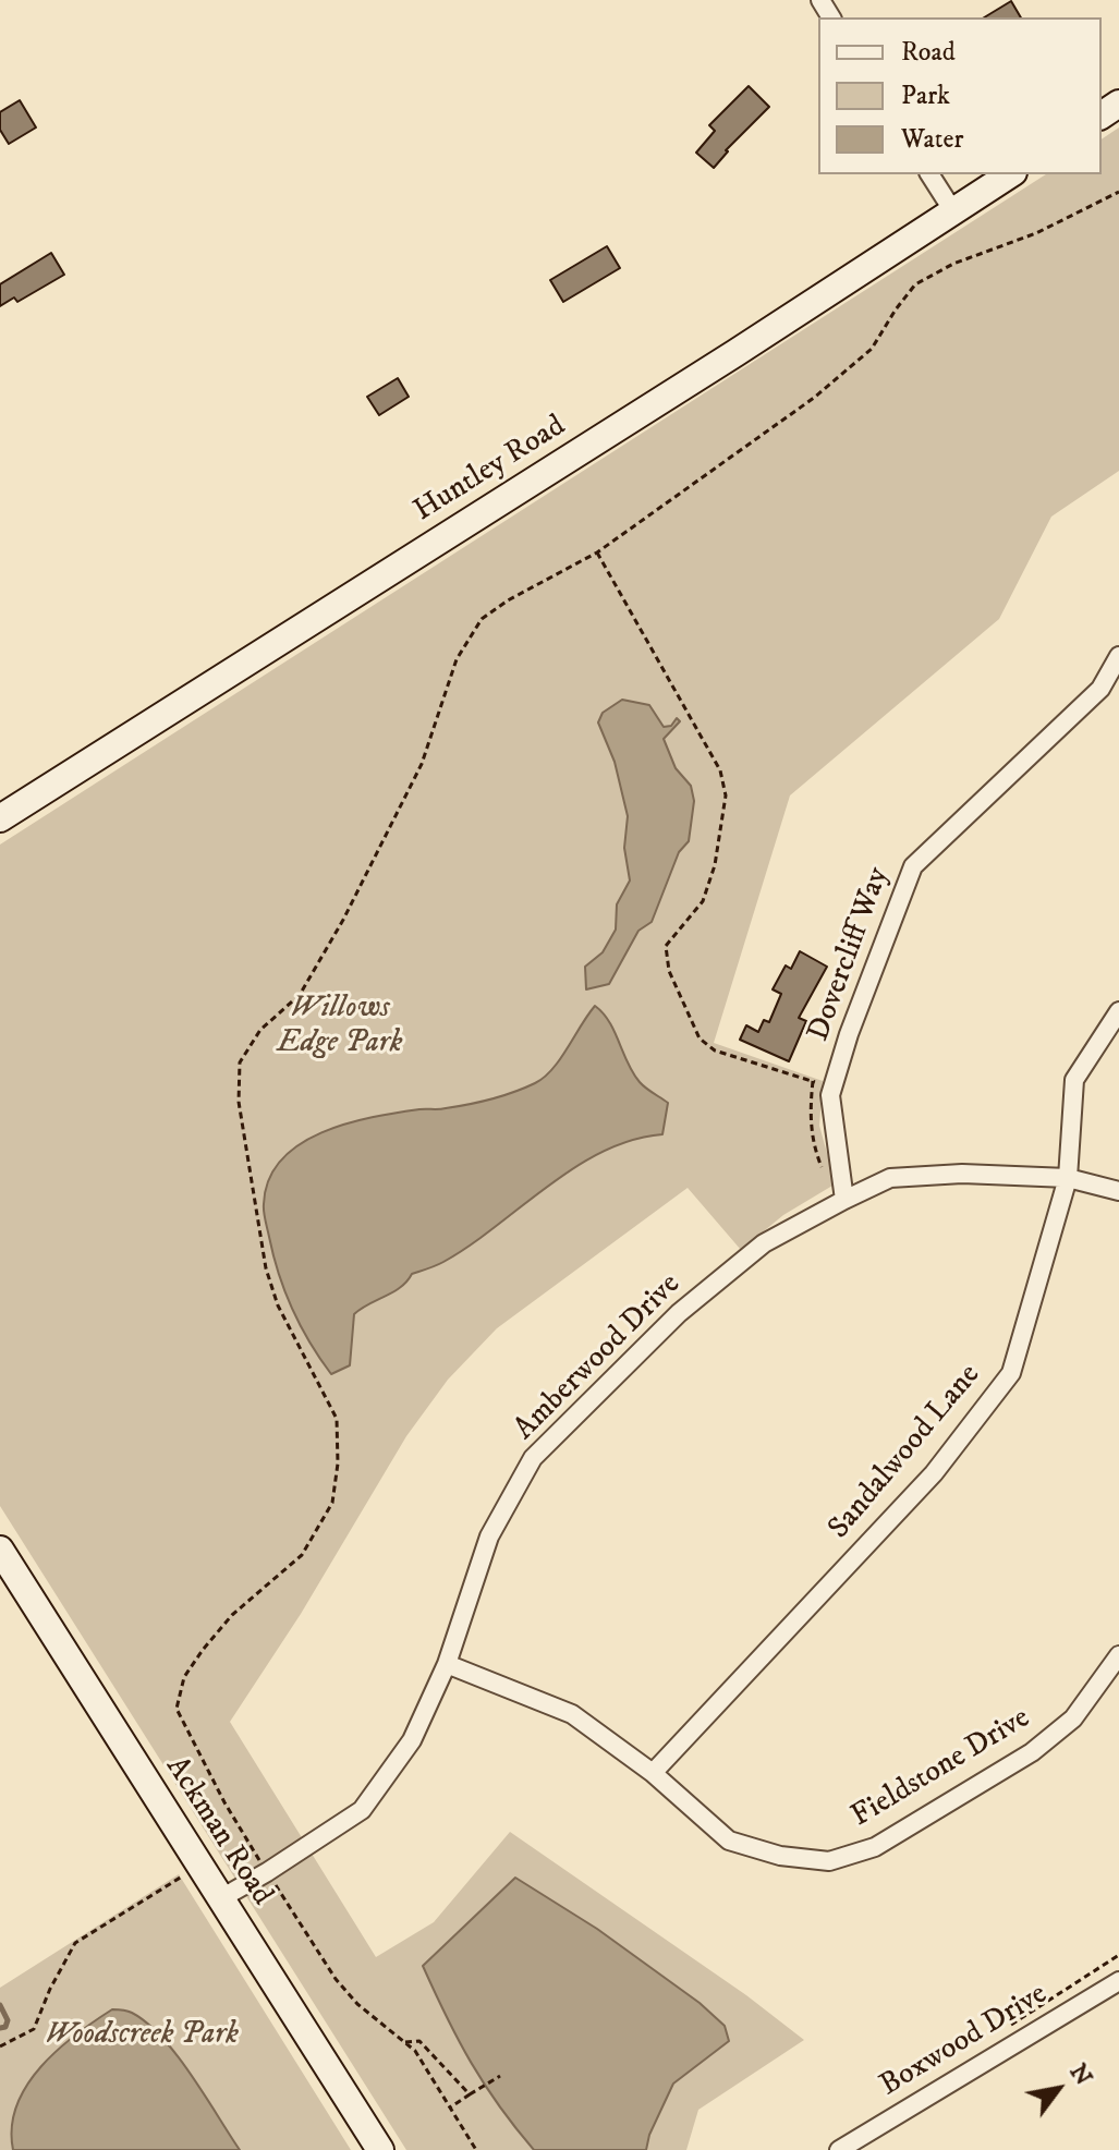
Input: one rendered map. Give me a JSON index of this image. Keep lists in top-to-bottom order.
{
  "streets": {
    "street": [
      "Huntley Road",
      "Dovercliff Way",
      "Amberwood Drive",
      "Sandalwood Lane",
      "Fieldstone Drive",
      "Ackman Road",
      "Boxwood Drive"
    ]
  },
  "crossings": [
    ["Dovercliff Way", "Amberwood Drive"],
    ["Amberwood Drive", "Sandalwood Lane"],
    ["Amberwood Drive", "Fieldstone Drive"],
    ["Amberwood Drive", "Ackman Road"],
    ["Sandalwood Lane", "Fieldstone Drive"]
  ],
  "parks": ["Willows Edge Park", "Woodscreek Park"],
  "legend": ["Road", "Park", "Water"],
  "north": "top right"
}
